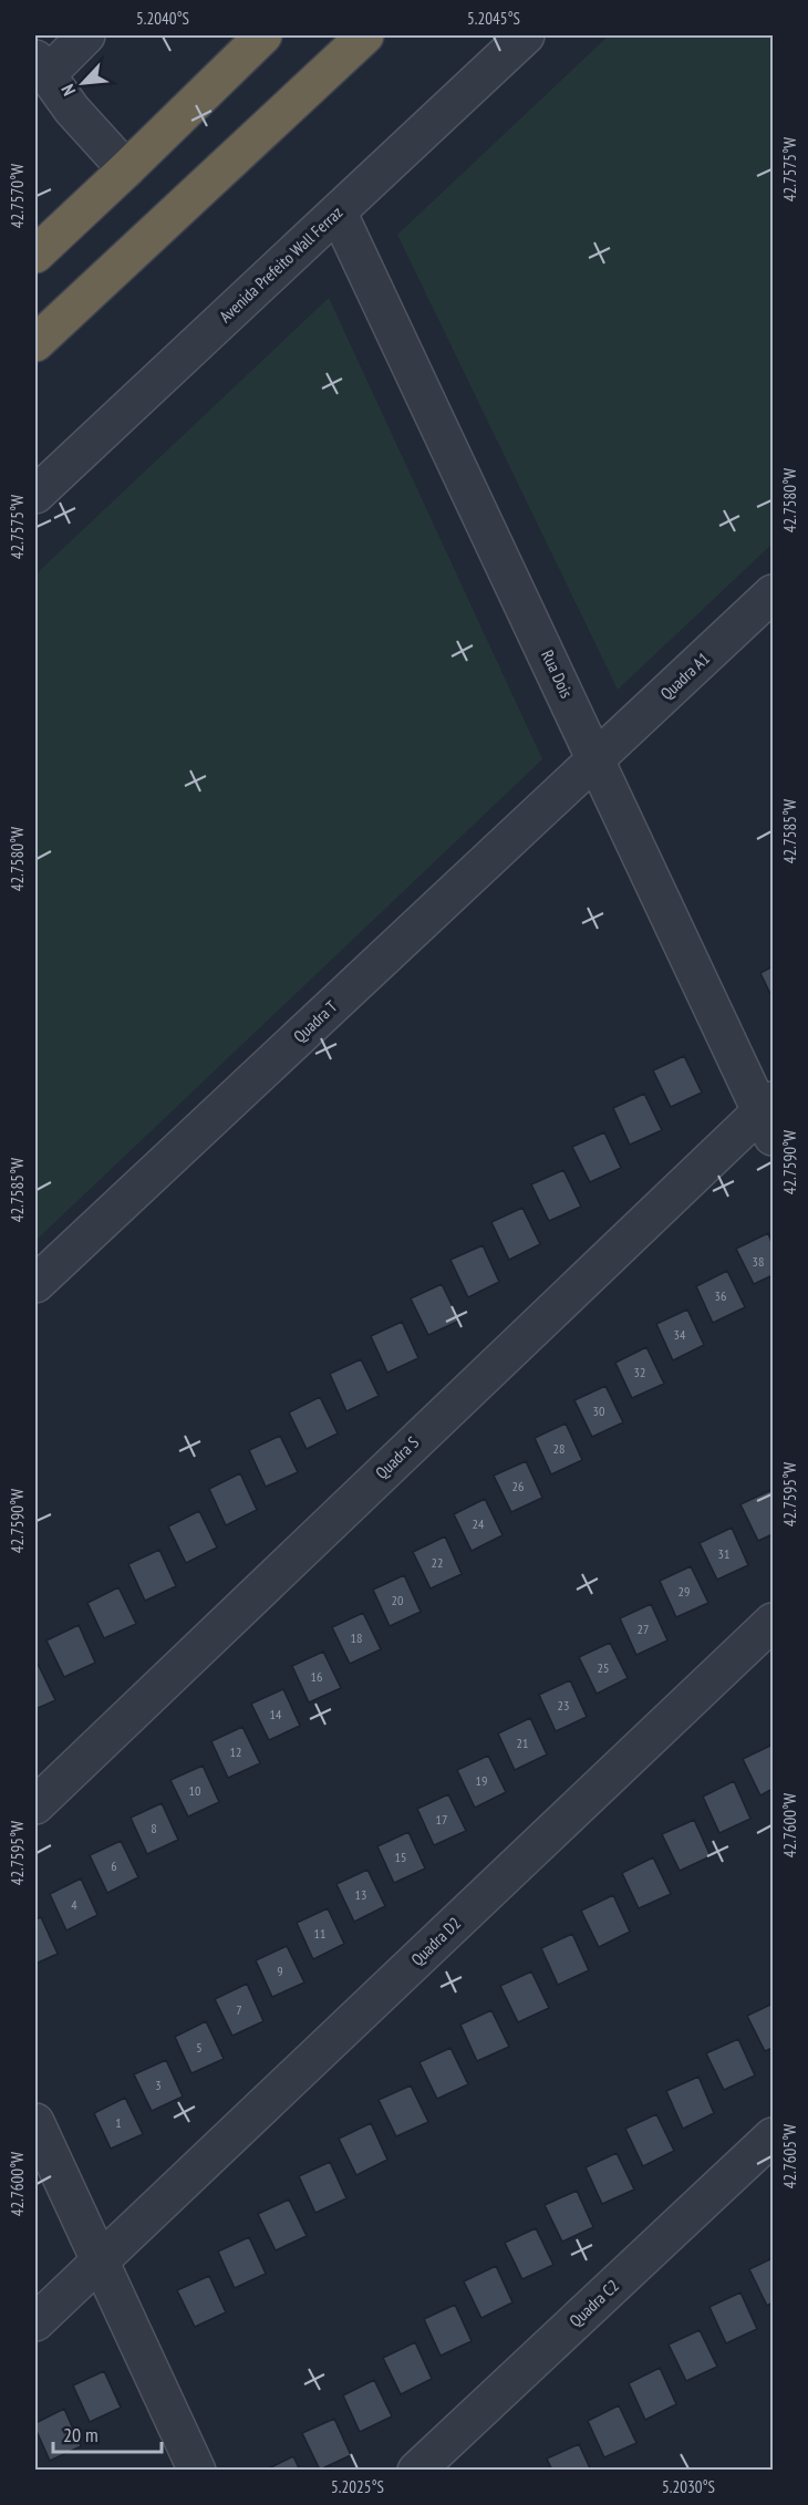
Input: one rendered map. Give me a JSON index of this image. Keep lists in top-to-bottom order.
{
  "streets": {
    "street": [
      "Avenida Prefeito Wall Ferraz",
      "Rua Dois",
      "Quadra A1",
      "Quadra T",
      "Quadra S",
      "Quadra D2",
      "Quadra C2"
    ]
  },
  "crossings": [
    ["Avenida Prefeito Wall Ferraz", "Rua Dois"],
    ["Rua Dois", "Quadra A1"],
    ["Rua Dois", "Quadra T"],
    ["Rua Dois", "Quadra S"],
    ["Quadra A1", "Quadra T"]
  ],
  "house_numbers": [
    "38",
    "36",
    "34",
    "32",
    "30",
    "28",
    "26",
    "24",
    "31",
    "22",
    "29",
    "20",
    "27",
    "18",
    "25",
    "16",
    "23",
    "14",
    "21",
    "12",
    "19",
    "10",
    "17",
    "8",
    "15",
    "6",
    "13",
    "4",
    "11",
    "9",
    "7",
    "5",
    "3",
    "1"
  ],
  "scale_bar": "20 m",
  "north": "bottom left",
  "coordinates": [
    "5.2040°S",
    "5.2045°S",
    "42.7575°W",
    "42.7570°W",
    "42.7580°W",
    "42.7585°W",
    "42.7590°W",
    "42.7595°W",
    "42.7600°W",
    "42.7605°W",
    "5.2025°S",
    "5.2030°S"
  ]
}
